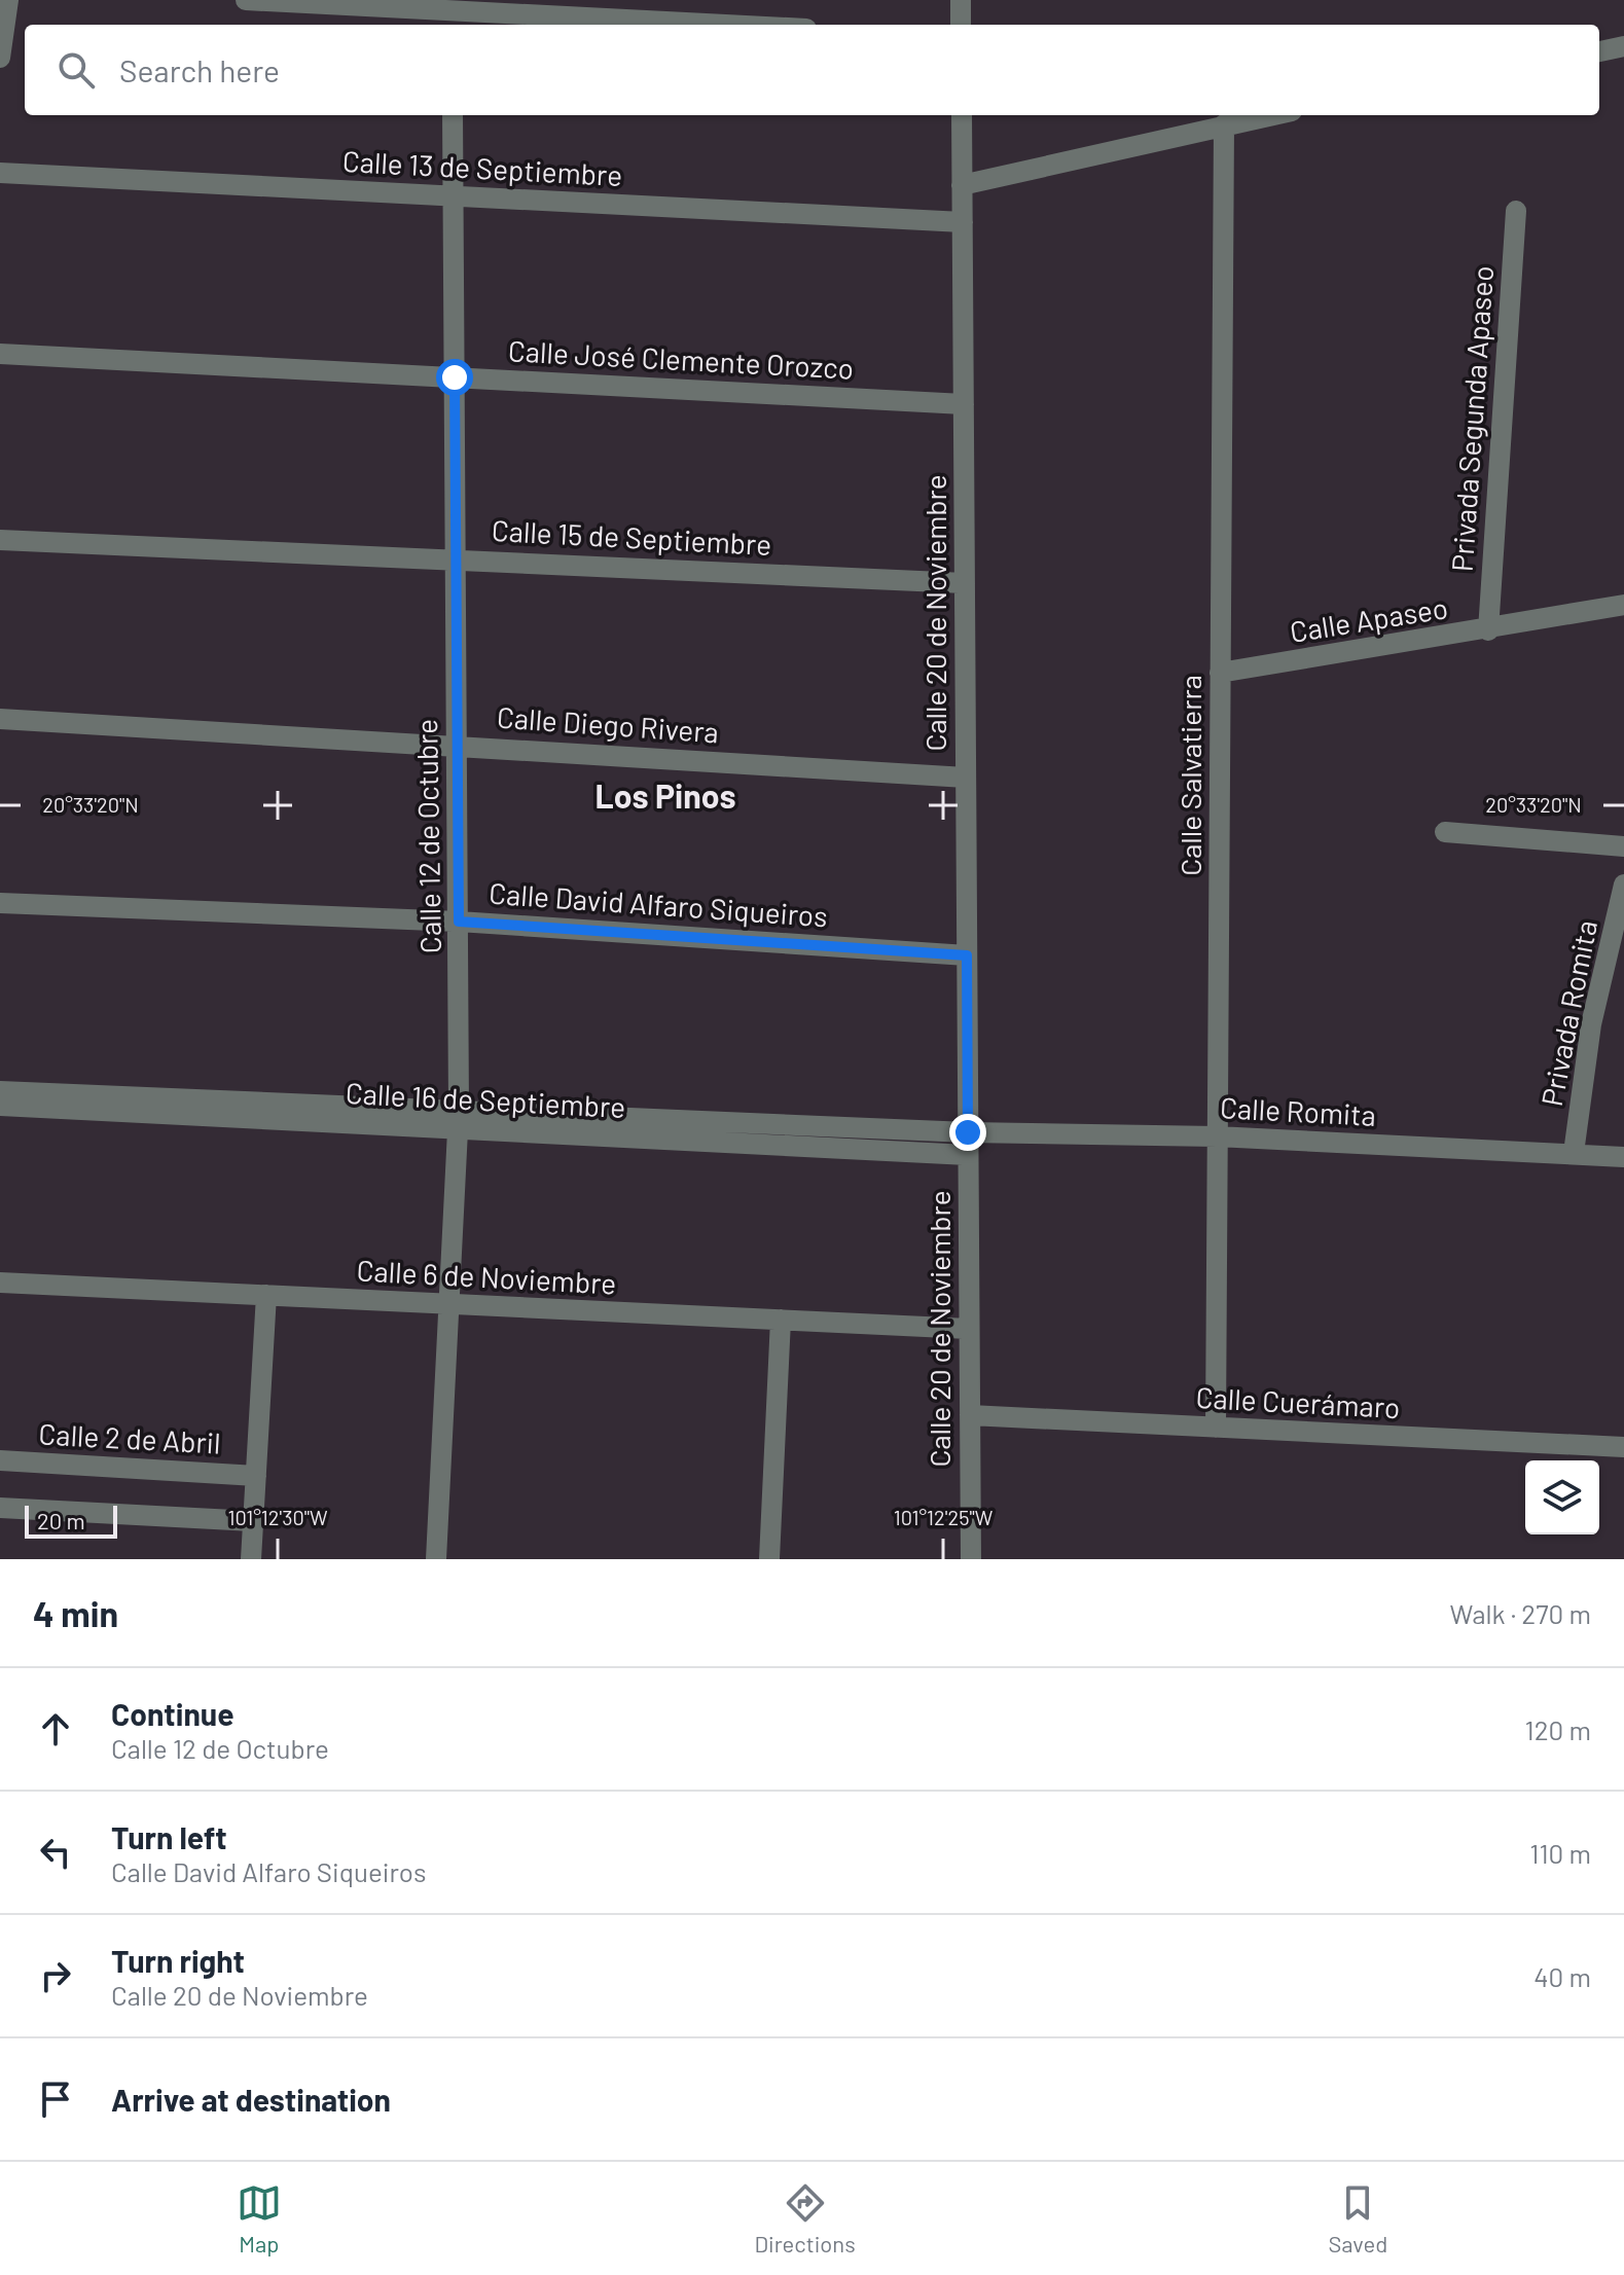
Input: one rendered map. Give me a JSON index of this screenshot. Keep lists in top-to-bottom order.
{
  "streets": {
    "street": [
      "Calle 13 de Septiembre",
      "Calle José Clemente Orozco",
      "Privada Segunda Apaseo",
      "Calle 15 de Septiembre",
      "Calle 20 de Noviembre",
      "Calle Apaseo",
      "Calle Diego Rivera",
      "Calle Salvatierra",
      "Calle 12 de Octubre",
      "Calle David Alfaro Siqueiros",
      "Privada Romita",
      "Calle 16 de Septiembre",
      "Calle Romita",
      "Calle 6 de Noviembre",
      "Calle Cuerámaro",
      "Calle 2 de Abril"
    ]
  },
  "crossings": [
    ["Calle 13 de Septiembre", "Calle 20 de Noviembre"],
    ["Calle 13 de Septiembre", "Calle 12 de Octubre"],
    ["Calle José Clemente Orozco", "Calle 20 de Noviembre"],
    ["Calle José Clemente Orozco", "Calle 12 de Octubre"],
    ["Privada Segunda Apaseo", "Calle Apaseo"],
    ["Calle 15 de Septiembre", "Calle 20 de Noviembre"],
    ["Calle 15 de Septiembre", "Calle 12 de Octubre"],
    ["Calle 20 de Noviembre", "Calle Diego Rivera"],
    ["Calle 20 de Noviembre", "Calle David Alfaro Siqueiros"],
    ["Calle 20 de Noviembre", "Calle 16 de Septiembre"],
    ["Calle 20 de Noviembre", "Calle Romita"],
    ["Calle 20 de Noviembre", "Calle 6 de Noviembre"],
    ["Calle 20 de Noviembre", "Calle Cuerámaro"],
    ["Calle Apaseo", "Calle Salvatierra"],
    ["Calle Diego Rivera", "Calle 12 de Octubre"],
    ["Calle Salvatierra", "Calle Romita"],
    ["Calle Salvatierra", "Calle Cuerámaro"],
    ["Calle 12 de Octubre", "Calle David Alfaro Siqueiros"],
    ["Calle 12 de Octubre", "Calle 16 de Septiembre"],
    ["Calle 12 de Octubre", "Calle 6 de Noviembre"],
    ["Privada Romita", "Calle Romita"],
    ["Calle 16 de Septiembre", "Calle Romita"]
  ],
  "districts": ["Los Pinos"],
  "scale_bar": "20 m",
  "page": {
    "search": "Search here",
    "scale": "20 m",
    "heading": ["4 min", "Walk · 270 m"],
    "list": [
      ["Continue", "Calle 12 de Octubre", "120 m"],
      ["Turn left", "Calle David Alfaro Siqueiros", "110 m"],
      ["Turn right", "Calle 20 de Noviembre", "40 m"],
      "Arrive at destination"
    ],
    "nav": ["Map", "Directions", "Saved"]
  },
  "coordinates": ["20°33'20\"N", "101°12'30\"W", "101°12'25\"W"]
}
